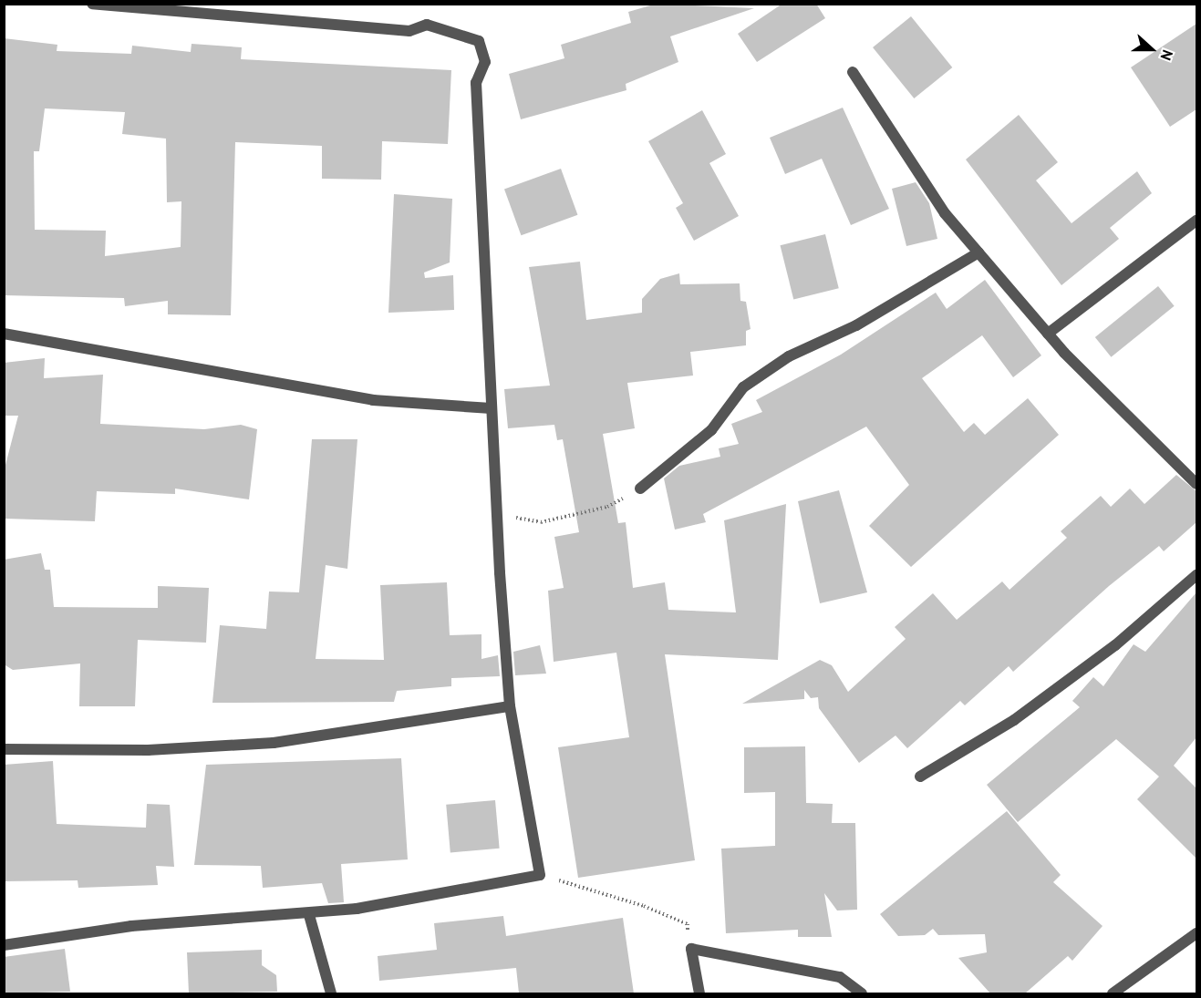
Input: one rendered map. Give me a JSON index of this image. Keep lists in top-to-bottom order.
{
  "north": "right"
}
